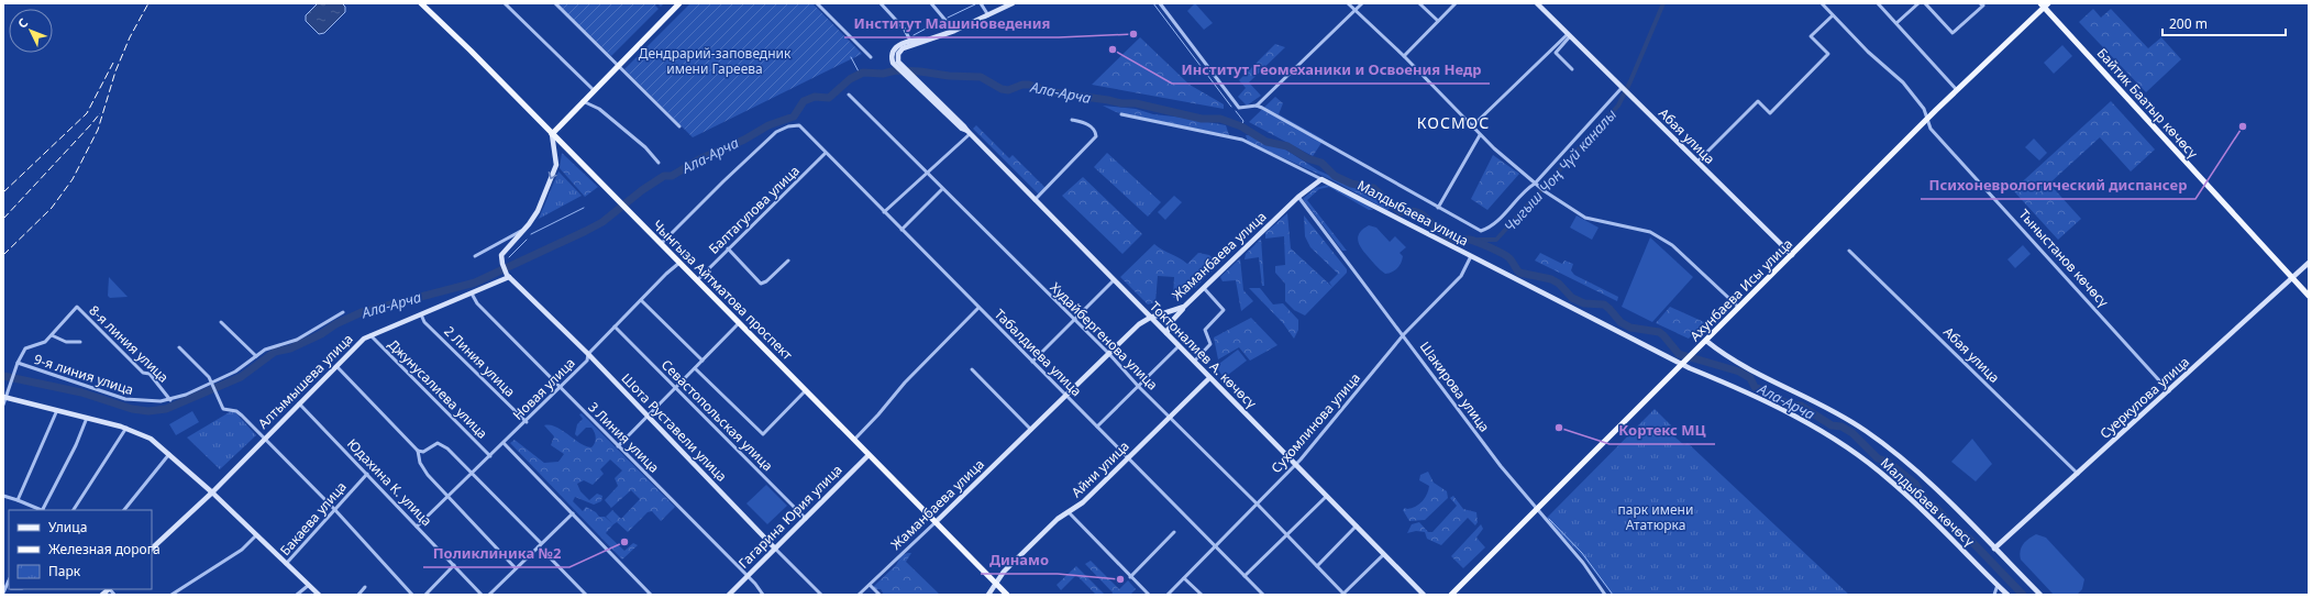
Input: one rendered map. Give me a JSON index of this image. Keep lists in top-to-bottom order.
{
  "streets": {
    "main road": ["Байтик Баатыр көчөсү", "Чынгыза Айтматова проспект", "Ахунбаева Исы улица"],
    "street": [
      "Абая улица",
      "Балтагулова улица",
      "Малдыбаева улица",
      "Жаманбаева улица",
      "Тыныстанов көчөсү",
      "Худайбергенова улица",
      "8-я линия улица",
      "Табалдиева улица",
      "Токтоналиев А. көчөсү",
      "2 Линия улица",
      "9-я линия улица",
      "Алтымышева улица",
      "Шакирова улица",
      "Джунусалиева улица",
      "Новая улица",
      "Суеркулова улица",
      "Севастопольская улица",
      "Сухомлинова улица",
      "Шота Руставели улица",
      "3 Линия улица",
      "Айни улица",
      "Юдахина К. улица",
      "Малдыбаев көчөсү",
      "Гагарина Юрия улица",
      "Бакаева улица"
    ]
  },
  "crossings": [
    ["Байтик Баатыр көчөсү", "Ахунбаева Исы улица"],
    ["Байтик Баатыр көчөсү", "Суеркулова улица"],
    ["Абая улица", "Ахунбаева Исы улица"],
    ["Абая улица", "Суеркулова улица"],
    ["Балтагулова улица", "Чынгыза Айтматова проспект"],
    ["Балтагулова улица", "Табалдиева улица"],
    ["Малдыбаева улица", "Жаманбаева улица"],
    ["Малдыбаева улица", "Ахунбаева Исы улица"],
    ["Малдыбаева улица", "Сухомлинова улица"],
    ["Малдыбаева улица", "Малдыбаев көчөсү"],
    ["Жаманбаева улица", "Чынгыза Айтматова проспект"],
    ["Жаманбаева улица", "Худайбергенова улица"],
    ["Жаманбаева улица", "Табалдиева улица"],
    ["Жаманбаева улица", "Токтоналиев А. көчөсү"],
    ["Жаманбаева улица", "Шакирова улица"],
    ["Тыныстанов көчөсү", "Ахунбаева Исы улица"],
    ["Тыныстанов көчөсү", "Суеркулова улица"],
    ["Чынгыза Айтматова проспект", "Табалдиева улица"],
    ["Чынгыза Айтматова проспект", "Новая улица"],
    ["Чынгыза Айтматова проспект", "Айни улица"],
    ["Чынгыза Айтматова проспект", "Гагарина Юрия улица"],
    ["Ахунбаева Исы улица", "Шакирова улица"],
    ["Ахунбаева Исы улица", "Малдыбаев көчөсү"],
    ["Худайбергенова улица", "Сухомлинова улица"],
    ["Худайбергенова улица", "Айни улица"],
    ["8-я линия улица", "9-я линия улица"],
    ["Табалдиева улица", "Сухомлинова улица"],
    ["Табалдиева улица", "Айни улица"],
    ["Токтоналиев А. көчөсү", "Сухомлинова улица"],
    ["Токтоналиев А. көчөсү", "Айни улица"],
    ["2 Линия улица", "Алтымышева улица"],
    ["2 Линия улица", "Новая улица"],
    ["Алтымышева улица", "Джунусалиева улица"],
    ["Алтымышева улица", "Шота Руставели улица"],
    ["Алтымышева улица", "3 Линия улица"],
    ["Алтымышева улица", "Юдахина К. улица"],
    ["Шакирова улица", "Сухомлинова улица"],
    ["Джунусалиева улица", "Новая улица"],
    ["Новая улица", "Севастопольская улица"],
    ["Новая улица", "Шота Руставели улица"],
    ["Новая улица", "3 Линия улица"],
    ["Новая улица", "Юдахина К. улица"],
    ["Суеркулова улица", "Малдыбаев көчөсү"],
    ["Севастопольская улица", "Гагарина Юрия улица"],
    ["Шота Руставели улица", "Гагарина Юрия улица"],
    ["3 Линия улица", "Гагарина Юрия улица"],
    ["Юдахина К. улица", "Бакаева улица"]
  ],
  "districts": ["КОСМОС"],
  "water": ["Ала-Арча", "Чыгыш Чоң Чүй каналы"],
  "parks": ["Дендрарий-заповедник имени Гареева", "парк имени Ататюрка"],
  "places": [
    "Институт Машиноведения",
    "Институт Геомеханики и Освоения Недр",
    "Психоневрологический диспансер",
    "Кортекс МЦ",
    "Поликлиника №2",
    "Динамо"
  ],
  "legend": ["Улица", "Железная дорога", "Парк"],
  "scale_bar": "200 m",
  "north": "top left"
}
